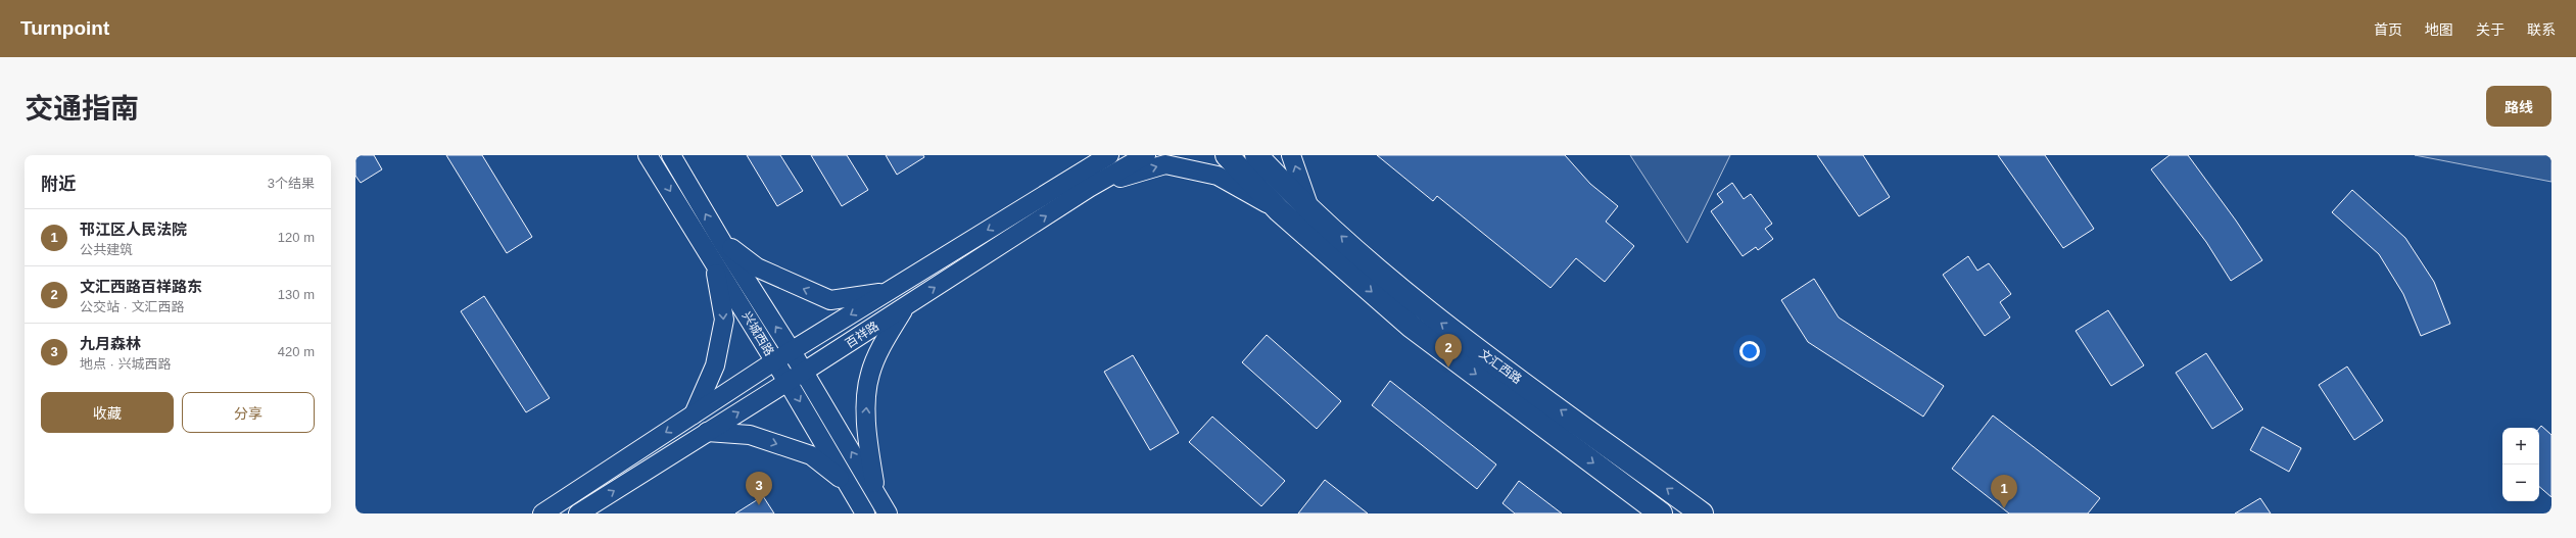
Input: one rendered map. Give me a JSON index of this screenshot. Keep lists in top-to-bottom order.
{
  "streets": {
    "main road": ["文汇西路"],
    "street": ["兴城西路", "百祥路"]
  },
  "crossings": [
    ["兴城西路", "百祥路"]
  ],
  "page": {
    "header": "Turnpoint",
    "nav": [
      "首页",
      "地图",
      "关于",
      "联系"
    ],
    "title": "交通指南",
    "buttons": [
      "路线",
      ["收藏", "分享"]
    ],
    "heading": ["附近", "3个结果"],
    "list": [
      {
        "mark": "1",
        "name": "邗江区人民法院",
        "note": "公共建筑",
        "value": "120 m"
      },
      {
        "mark": "2",
        "name": "文汇西路百祥路东",
        "note": "公交站 · 文汇西路",
        "value": "130 m"
      },
      {
        "mark": "3",
        "name": "九月森林",
        "note": "地点 · 兴城西路",
        "value": "420 m"
      }
    ],
    "pins": ["2", "3", "1"],
    "map_buttons": ["+", "−"]
  }
}
